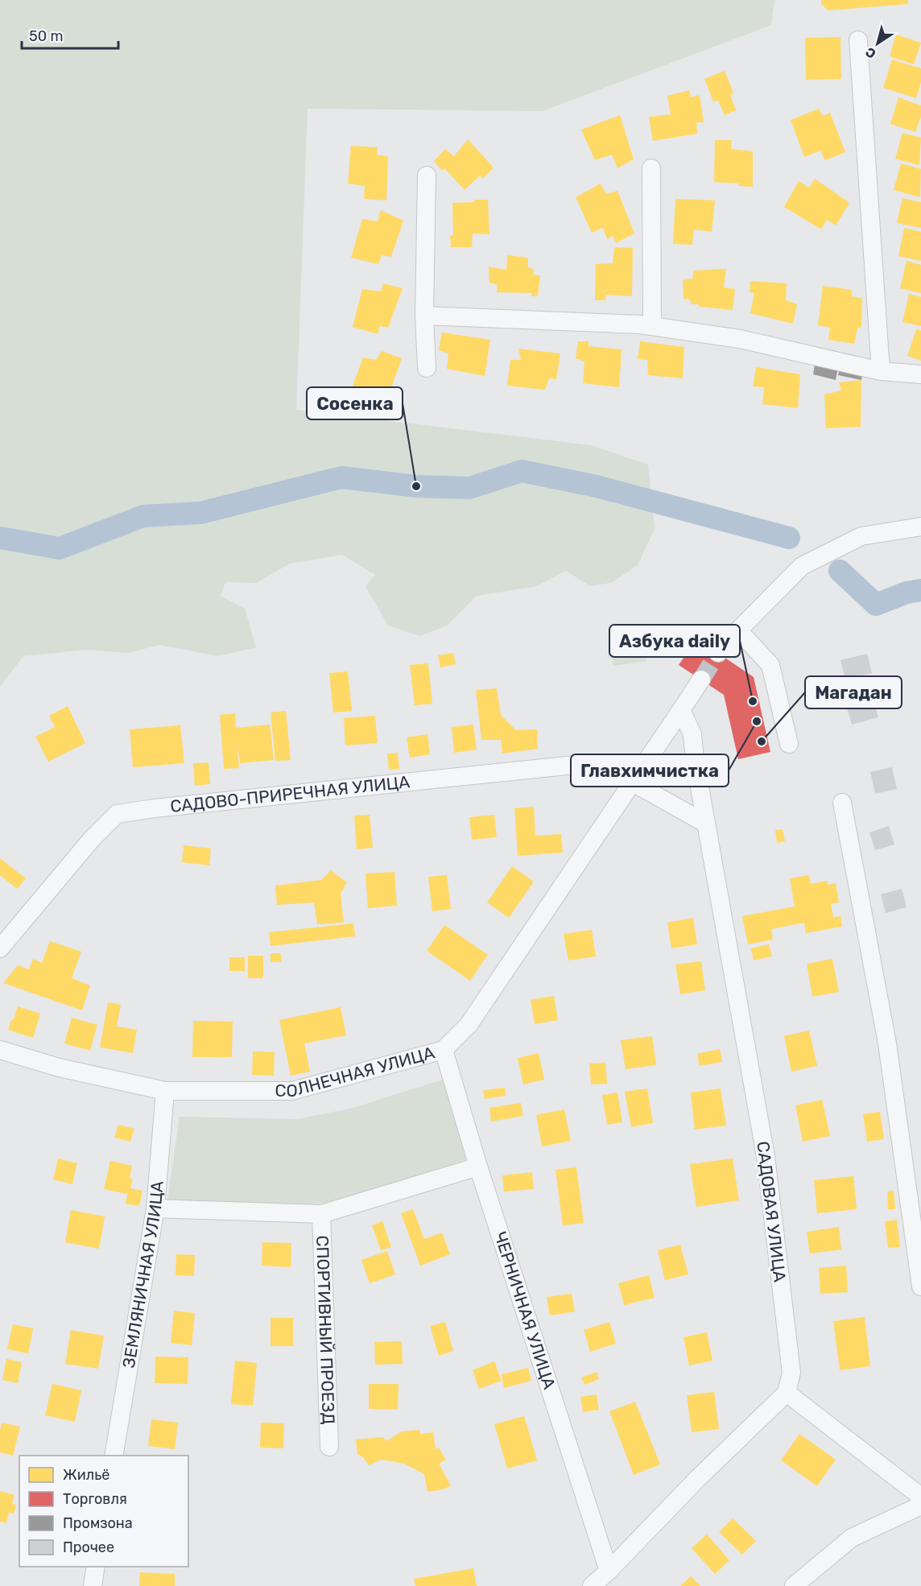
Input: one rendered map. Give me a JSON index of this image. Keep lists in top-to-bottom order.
{
  "streets": {
    "street": [
      "САДОВО-ПРИРЕЧНАЯ УЛИЦА",
      "СОЛНЕЧНАЯ УЛИЦА",
      "САДОВАЯ УЛИЦА",
      "ЗЕМЛЯНИЧНАЯ УЛИЦА",
      "ЧЕРНИЧНАЯ УЛИЦА",
      "СПОРТИВНЫЙ ПРОЕЗД"
    ]
  },
  "crossings": [
    ["САДОВО-ПРИРЕЧНАЯ УЛИЦА", "СОЛНЕЧНАЯ УЛИЦА"],
    ["СОЛНЕЧНАЯ УЛИЦА", "САДОВАЯ УЛИЦА"],
    ["СОЛНЕЧНАЯ УЛИЦА", "ЗЕМЛЯНИЧНАЯ УЛИЦА"],
    ["СОЛНЕЧНАЯ УЛИЦА", "ЧЕРНИЧНАЯ УЛИЦА"]
  ],
  "places": [
    "Сосенка",
    "Азбука daily",
    "Главхимчистка",
    "Магадан"
  ],
  "legend": [
    "Жильё",
    "Торговля",
    "Промзона",
    "Прочее"
  ],
  "scale_bar": "50 m",
  "north": "bottom left"
}
